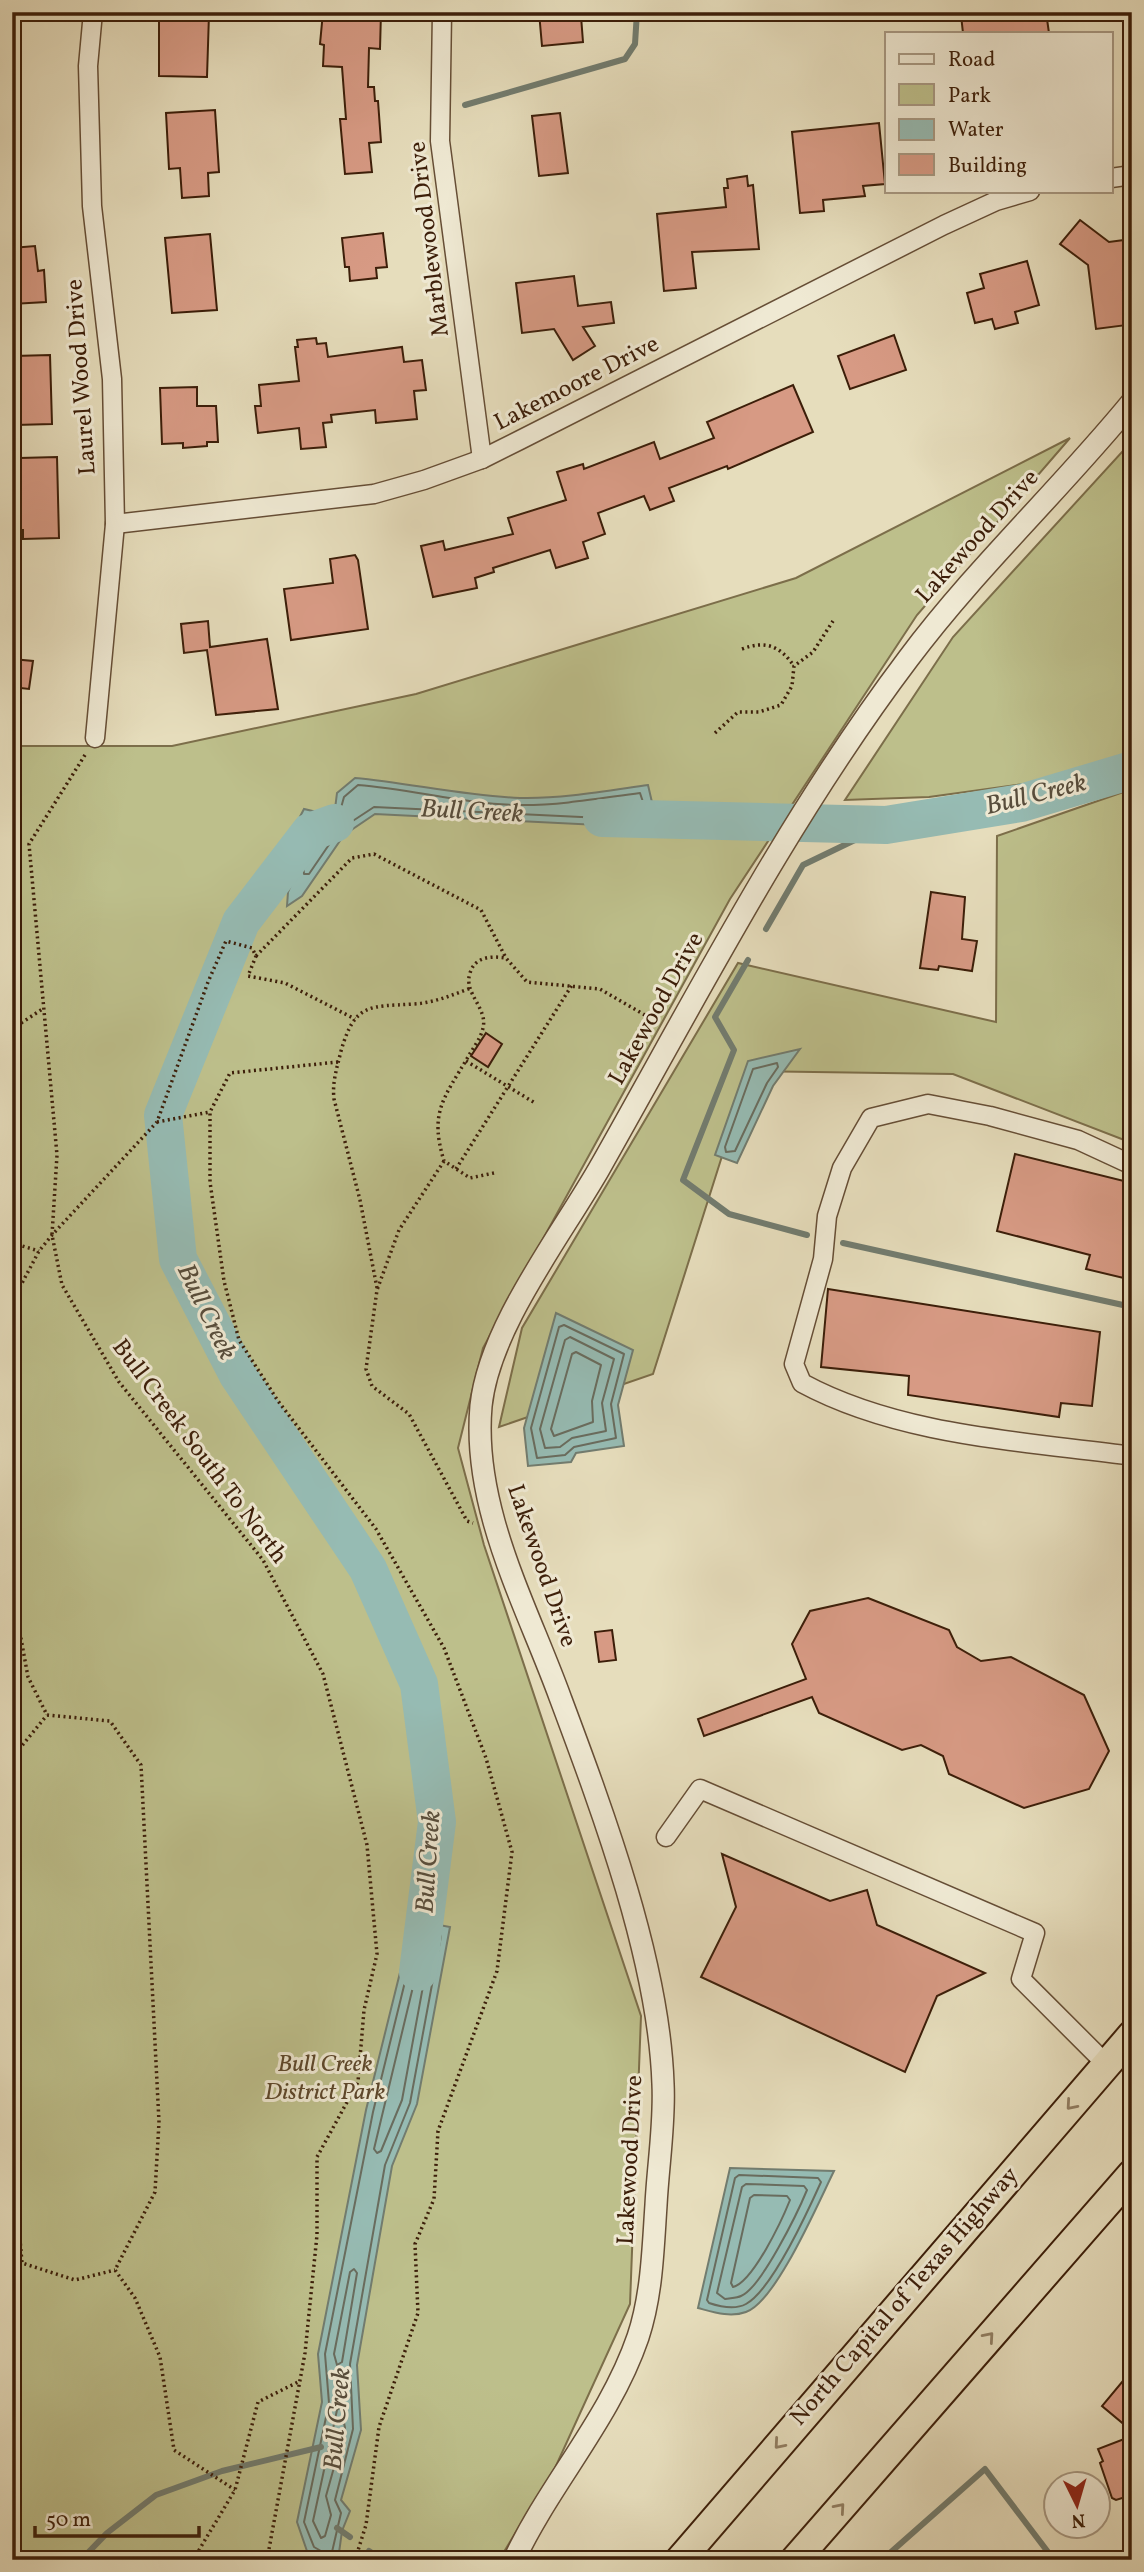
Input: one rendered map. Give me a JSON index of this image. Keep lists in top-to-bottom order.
{
  "streets": {
    "highway": ["North Capital of Texas Highway"],
    "street": [
      "Marblewood Drive",
      "Laurel Wood Drive",
      "Lakemoore Drive",
      "Lakewood Drive"
    ],
    "path": ["Bull Creek South To North"]
  },
  "crossings": [
    ["Marblewood Drive", "Lakemoore Drive"],
    ["Laurel Wood Drive", "Lakemoore Drive"],
    ["Laurel Wood Drive", "Bull Creek South To North"]
  ],
  "water": ["Bull Creek"],
  "parks": ["Bull Creek District Park"],
  "legend": [
    "Road",
    "Park",
    "Water",
    "Building"
  ],
  "scale_bar": "50 m",
  "north": "bottom"
}
